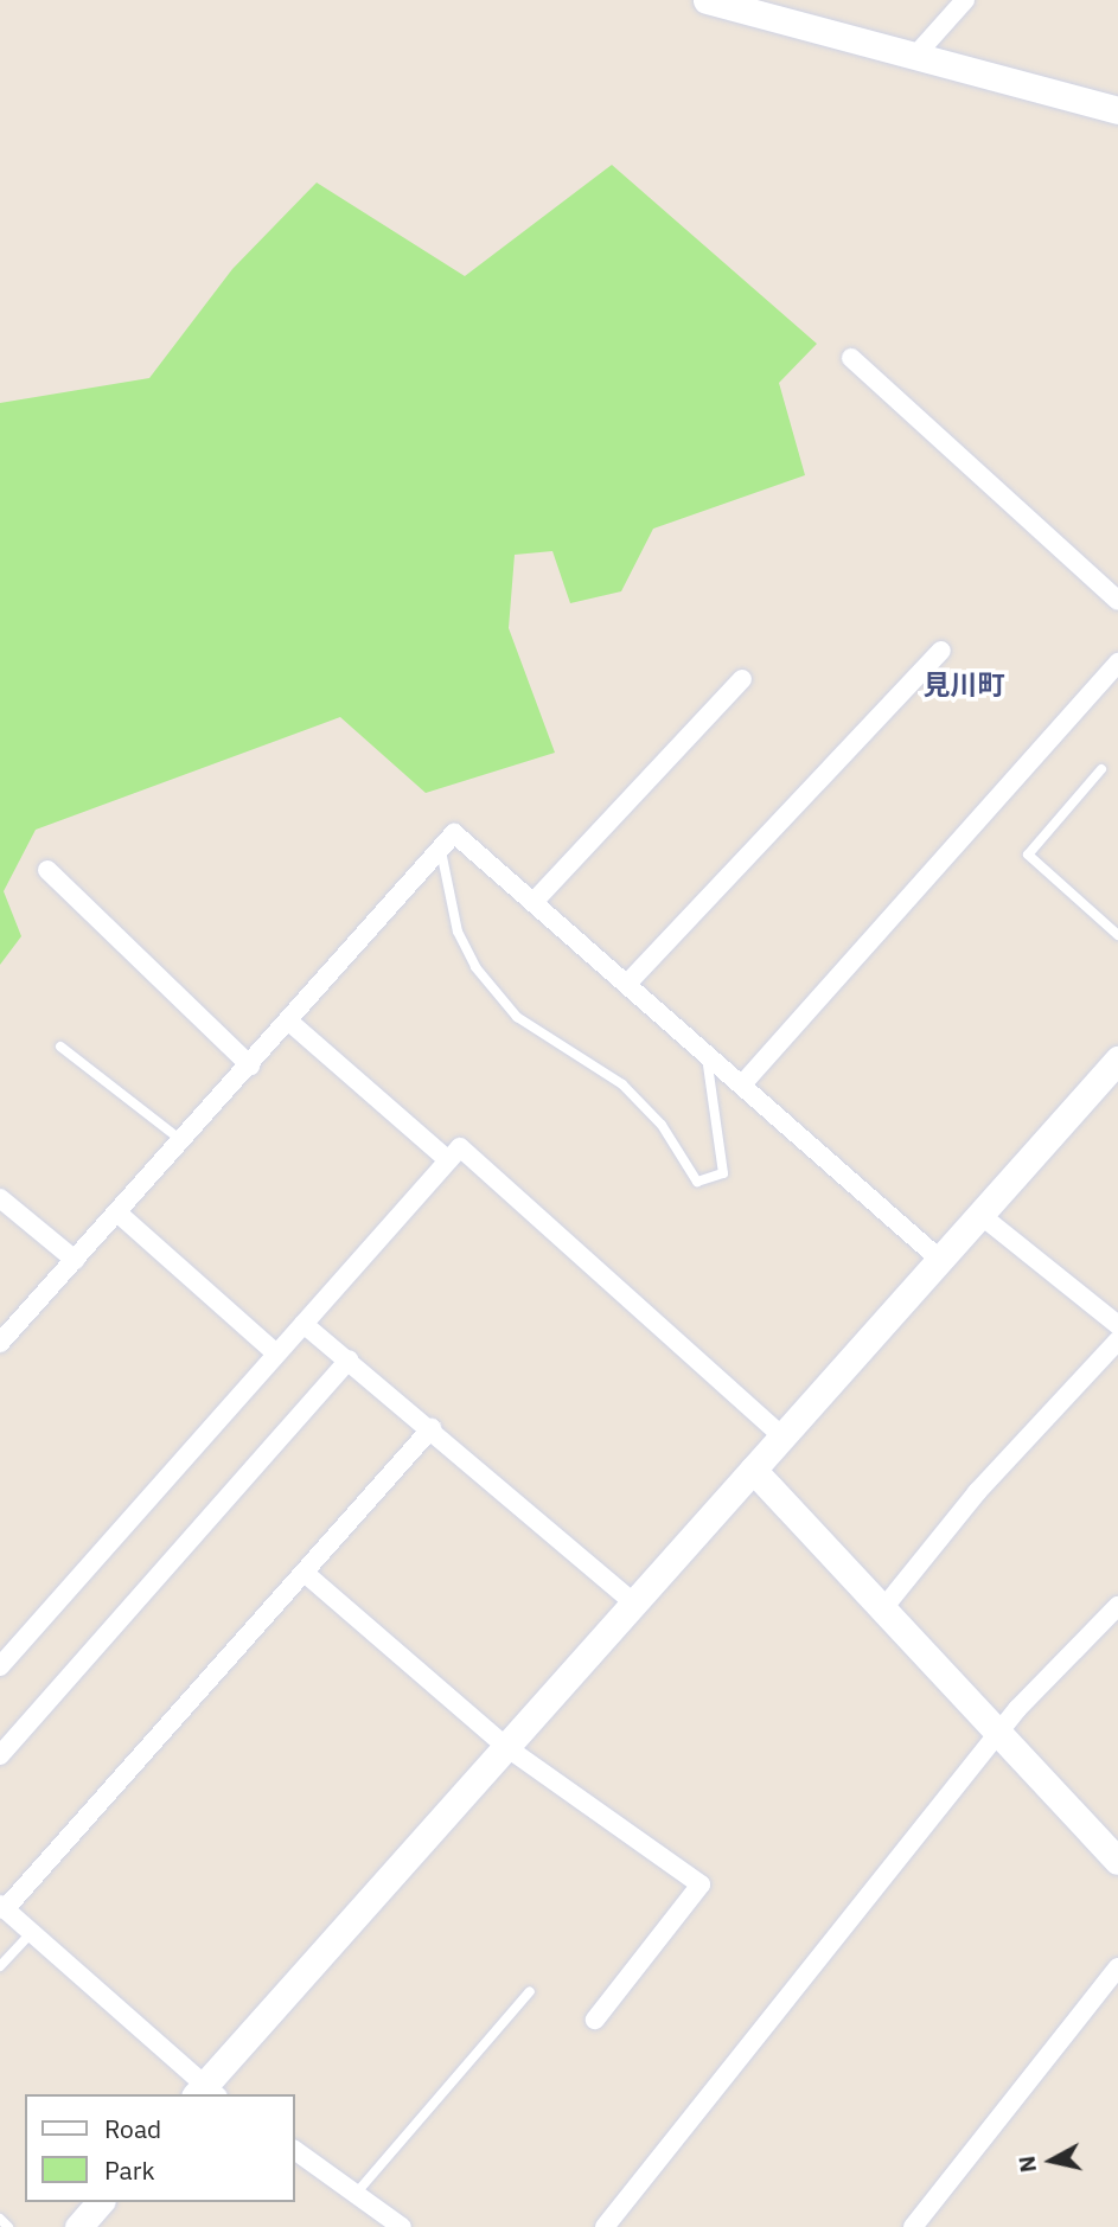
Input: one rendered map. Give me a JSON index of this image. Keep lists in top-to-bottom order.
{
  "districts": ["見川町"],
  "legend": ["Road", "Park"],
  "north": "left"
}
